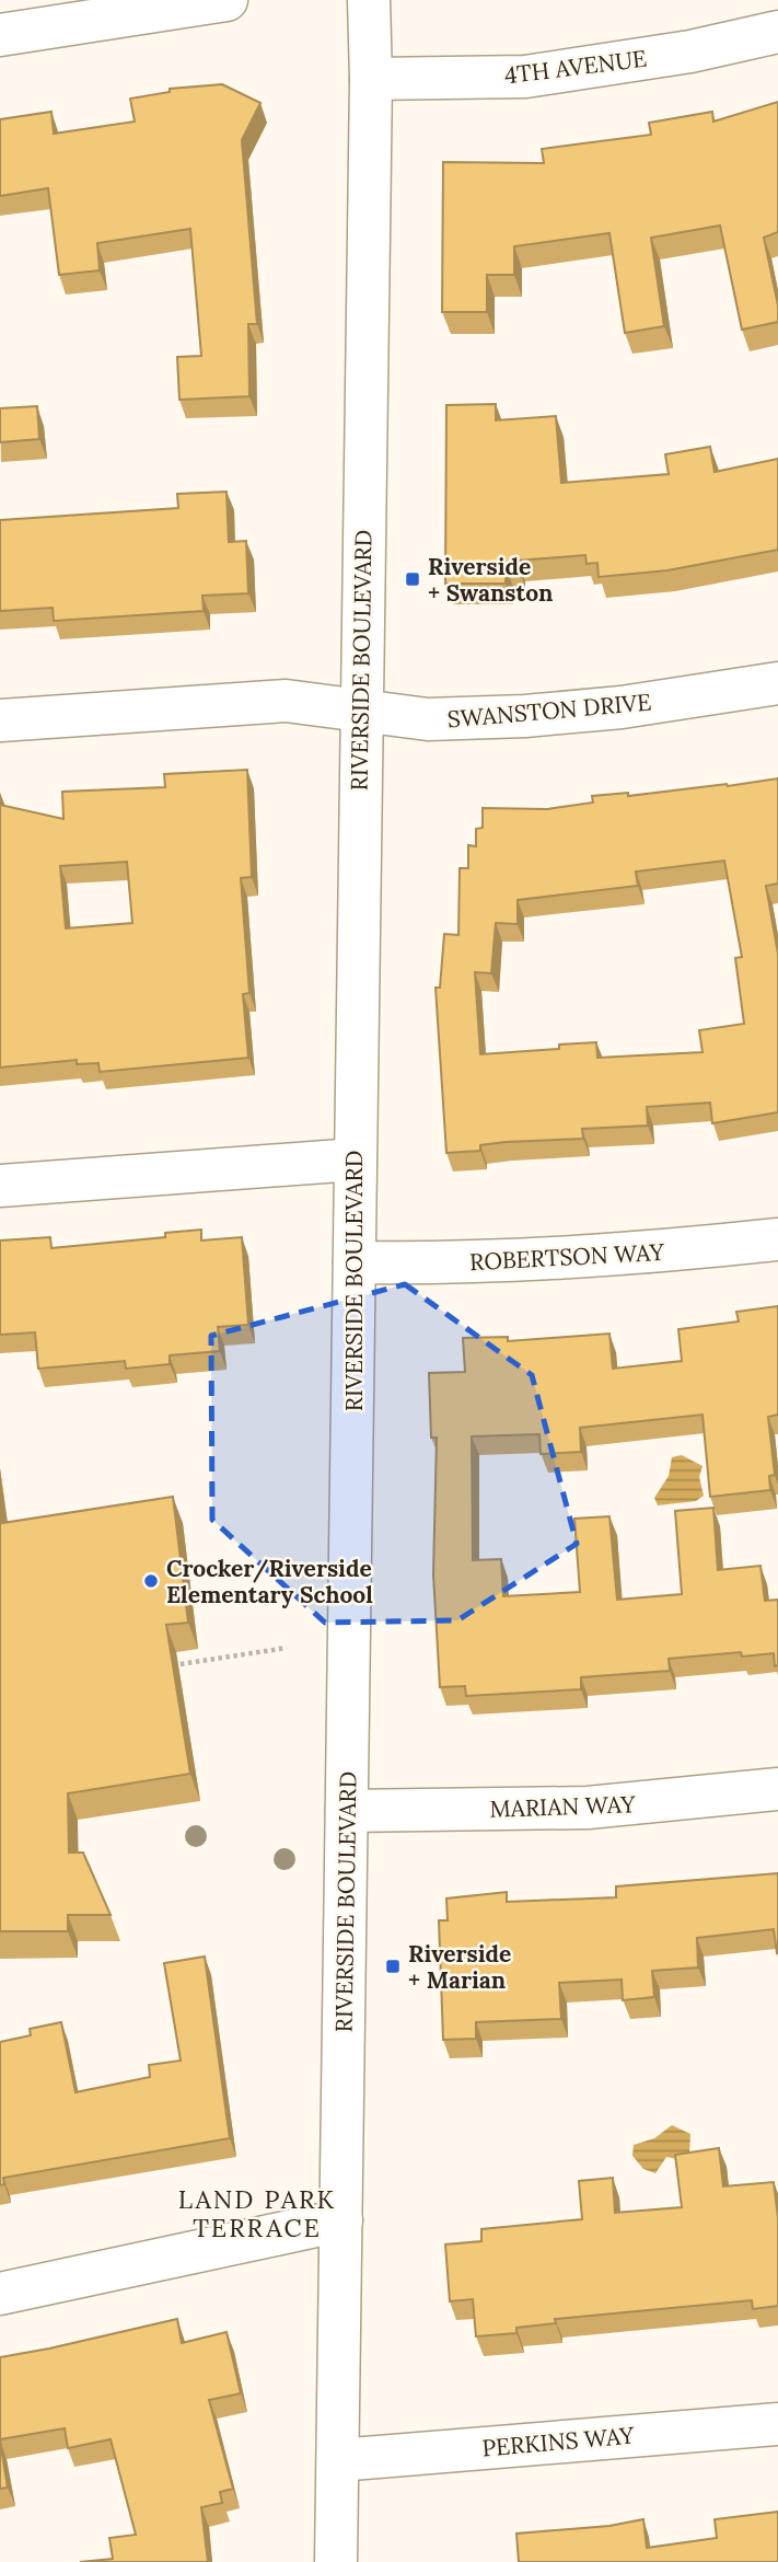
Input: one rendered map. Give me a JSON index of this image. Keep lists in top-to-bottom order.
{
  "streets": {
    "street": [
      "4TH AVENUE",
      "RIVERSIDE BOULEVARD",
      "SWANSTON DRIVE",
      "ROBERTSON WAY",
      "MARIAN WAY",
      "PERKINS WAY"
    ]
  },
  "crossings": [
    ["4TH AVENUE", "RIVERSIDE BOULEVARD"],
    ["RIVERSIDE BOULEVARD", "SWANSTON DRIVE"],
    ["RIVERSIDE BOULEVARD", "ROBERTSON WAY"],
    ["RIVERSIDE BOULEVARD", "MARIAN WAY"],
    ["RIVERSIDE BOULEVARD", "PERKINS WAY"]
  ],
  "districts": ["LAND PARK TERRACE"],
  "places": {
    "transit": ["Riverside + Swanston", "Riverside + Marian"],
    "other": ["Crocker/Riverside Elementary School"]
  }
}
